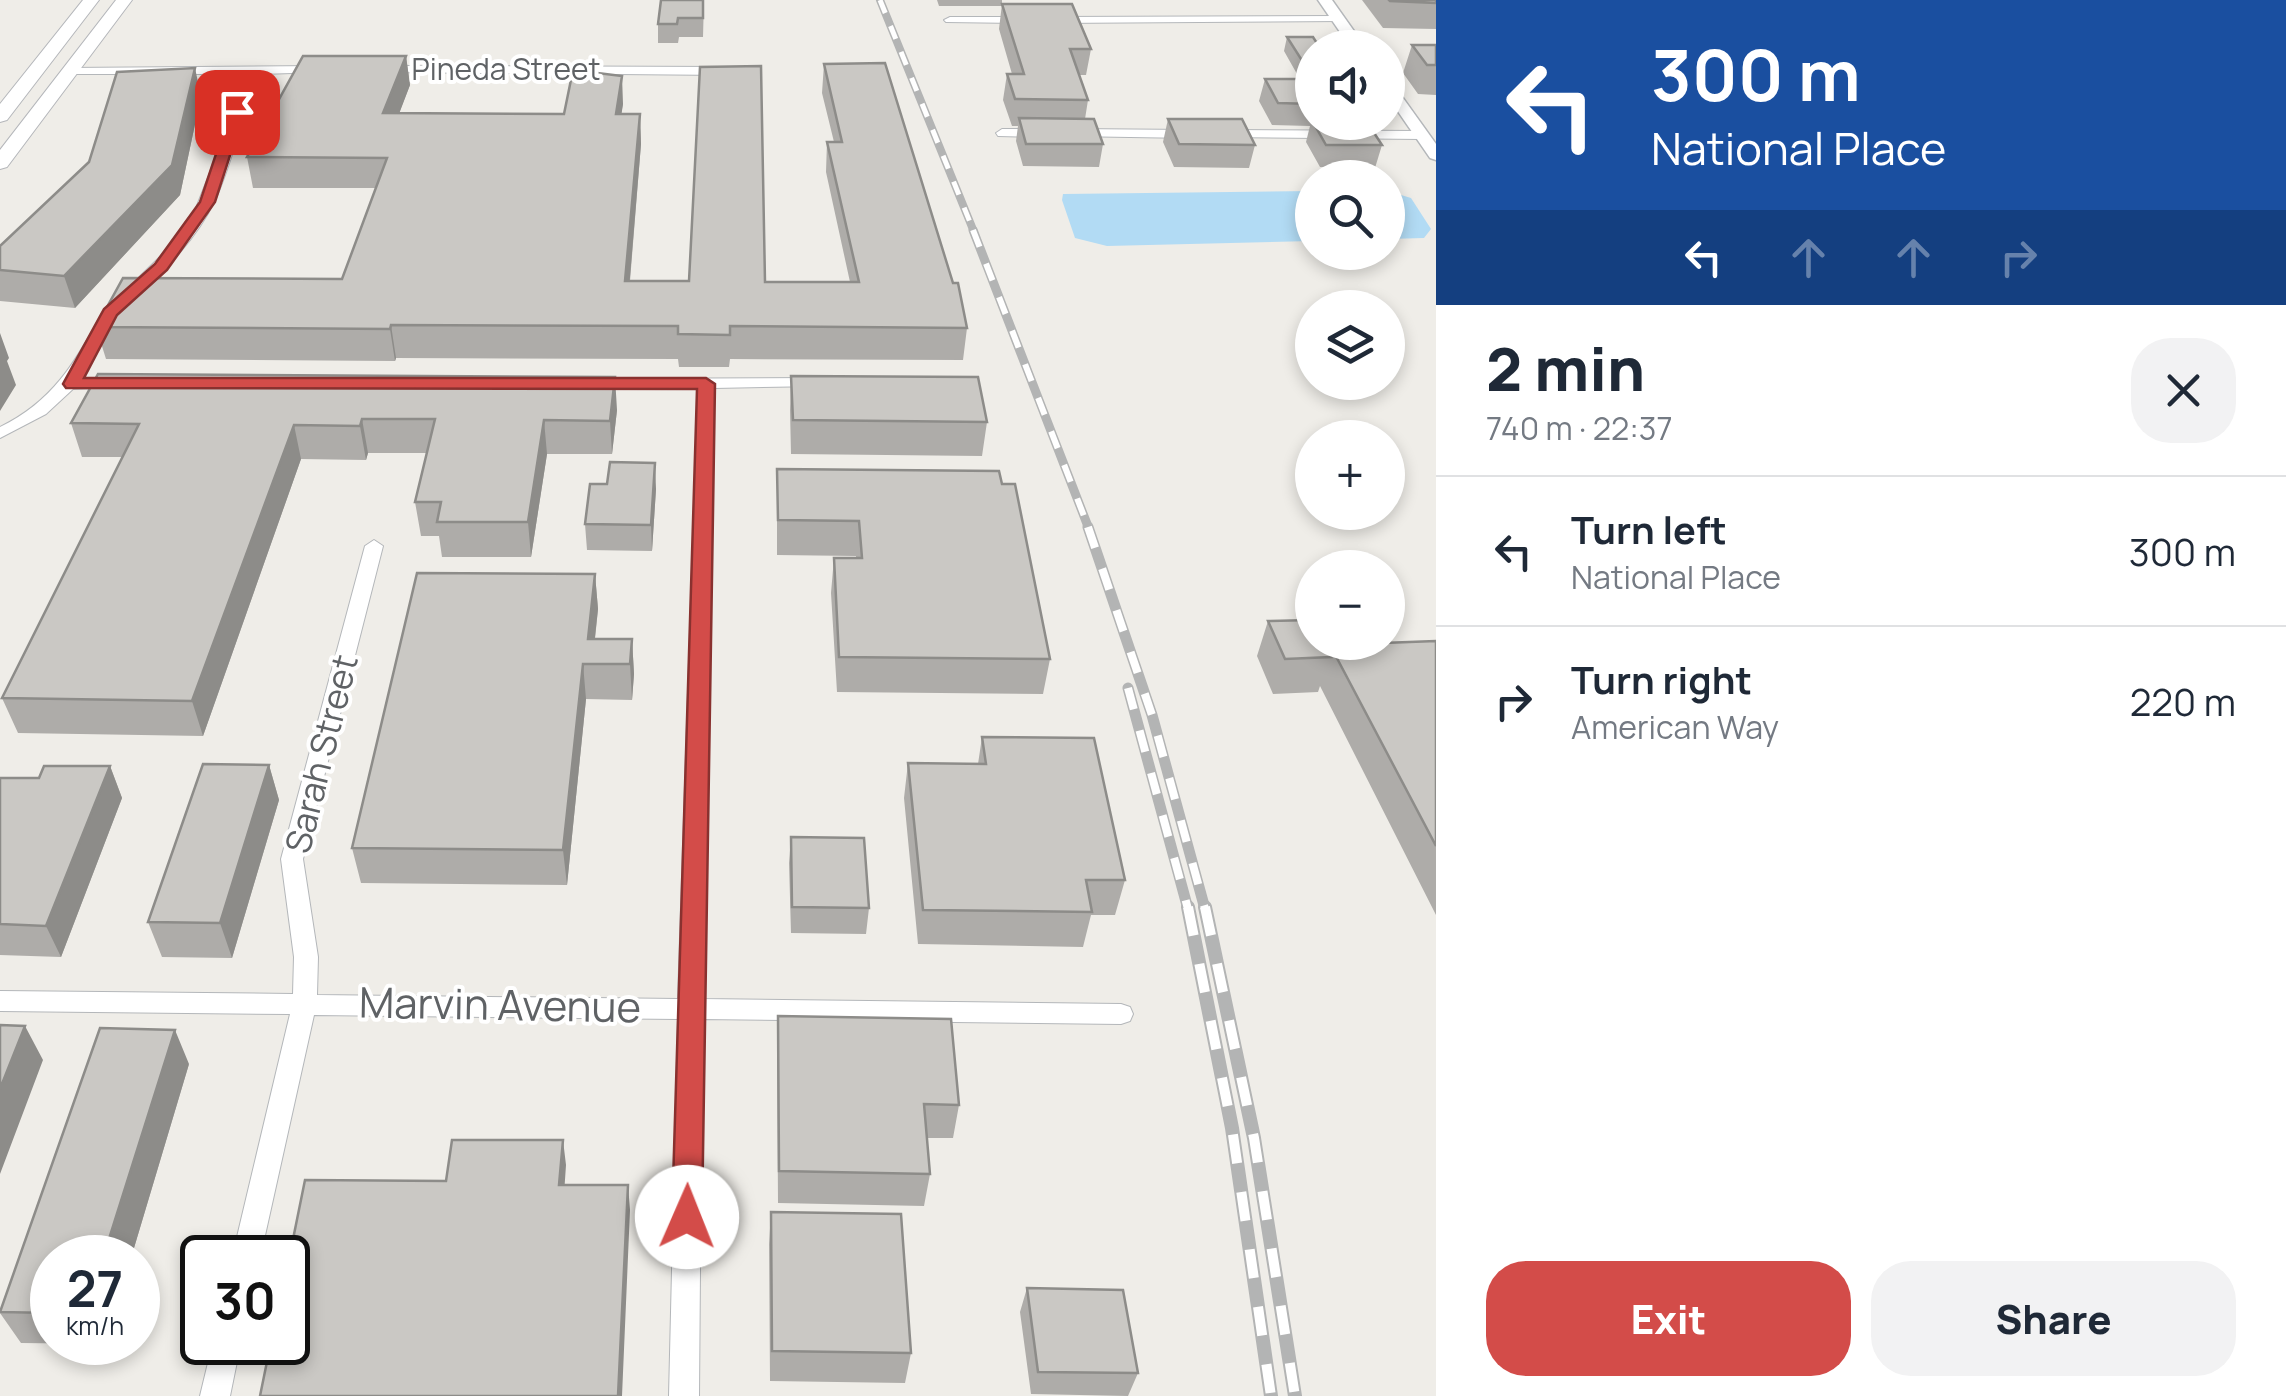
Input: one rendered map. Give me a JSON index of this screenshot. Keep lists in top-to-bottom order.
{
  "streets": {
    "street": ["Pineda Street", "Sarah Street", "Marvin Avenue"]
  },
  "crossings": [
    ["Sarah Street", "Marvin Avenue"]
  ],
  "page": {
    "turn": ["300 m", "National Place"],
    "map_buttons": ["+", "−"],
    "heading": ["2 min", "740 m · 22:37"],
    "list": [
      {
        "name": "Turn left",
        "note": "National Place",
        "value": "300 m"
      },
      {
        "name": "Turn right",
        "note": "American Way",
        "value": "220 m"
      }
    ],
    "speed": "27 km/h",
    "limit": "30",
    "buttons": ["Exit", "Share"]
  }
}
